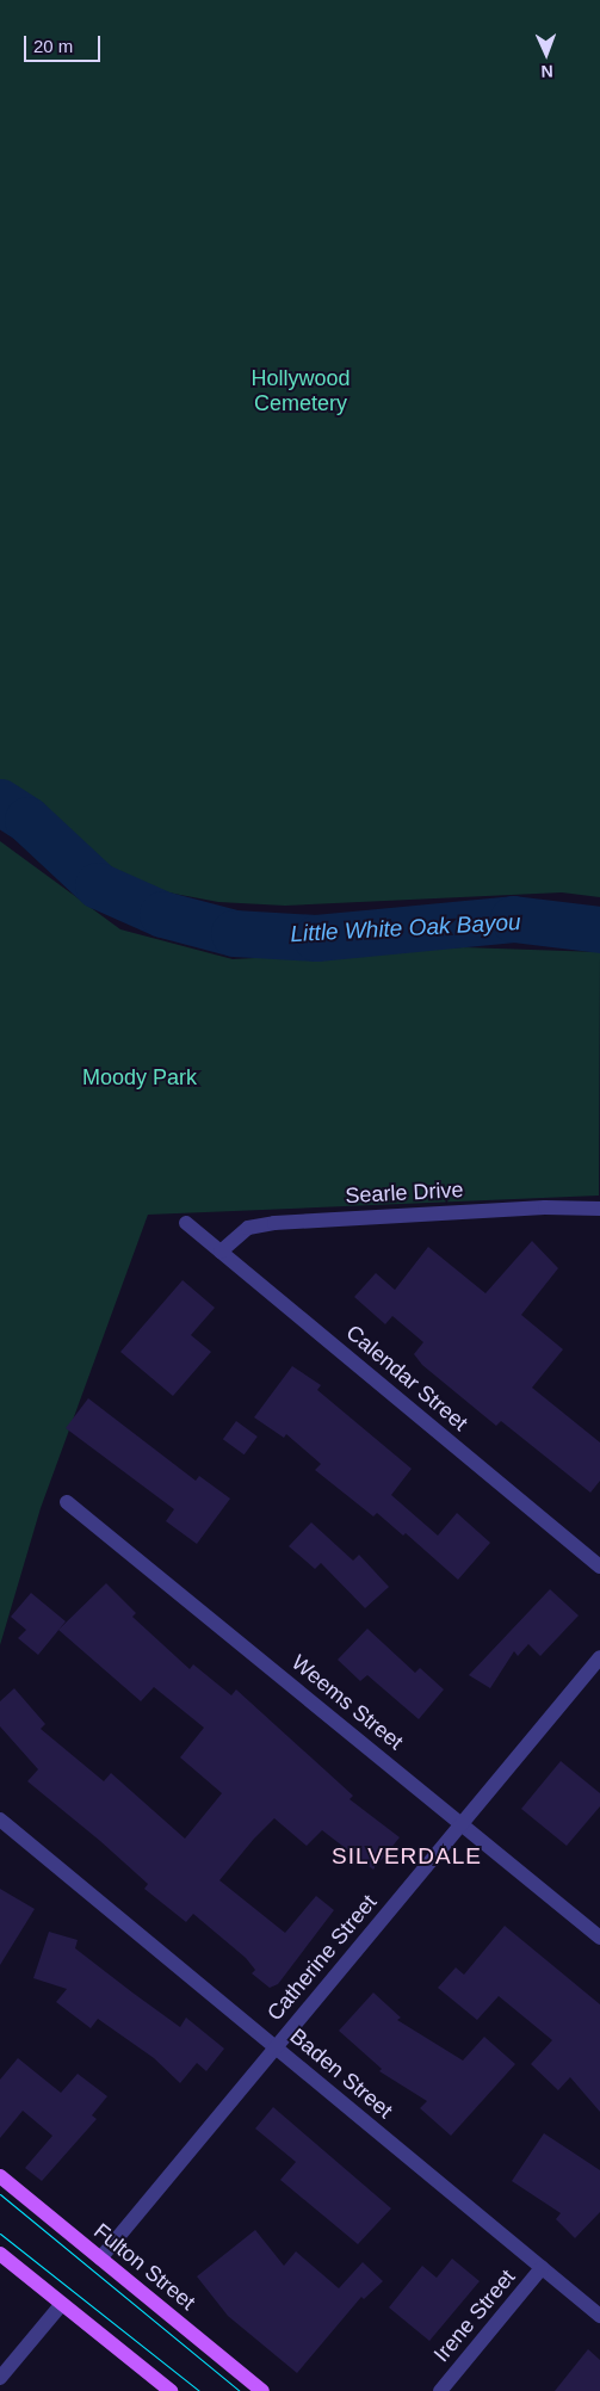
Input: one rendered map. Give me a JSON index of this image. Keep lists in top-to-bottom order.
{
  "streets": {
    "main road": ["Fulton Street"],
    "street": [
      "Searle Drive",
      "Calendar Street",
      "Weems Street",
      "Catherine Street",
      "Baden Street",
      "Irene Street"
    ]
  },
  "crossings": [
    ["Searle Drive", "Calendar Street"],
    ["Weems Street", "Catherine Street"],
    ["Catherine Street", "Baden Street"],
    ["Catherine Street", "Fulton Street"],
    ["Baden Street", "Irene Street"]
  ],
  "districts": ["SILVERDALE"],
  "water": ["Little White Oak Bayou"],
  "parks": ["Hollywood Cemetery", "Moody Park"],
  "scale_bar": "20 m",
  "north": "bottom"
}
